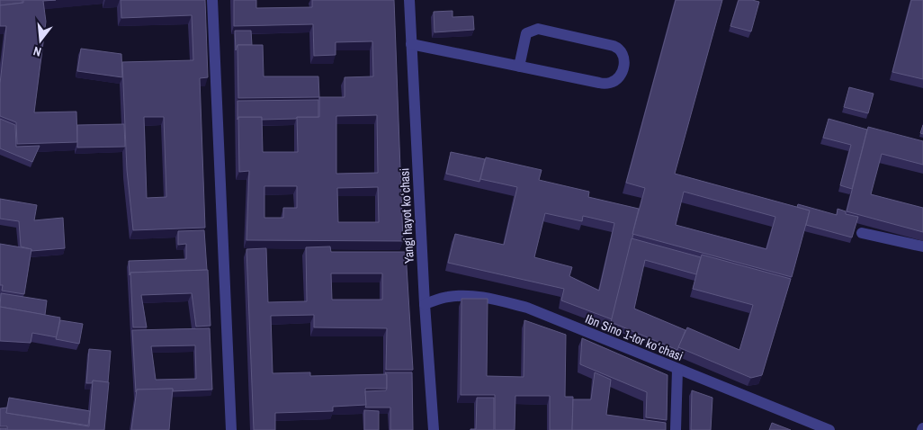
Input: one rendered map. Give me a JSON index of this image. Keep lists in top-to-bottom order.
{
  "streets": {
    "street": ["Yangi hayot koʻchasi", "Ibn Sino 1-tor koʻchasi"]
  },
  "crossings": [
    ["Yangi hayot koʻchasi", "Ibn Sino 1-tor koʻchasi"]
  ],
  "north": "bottom"
}
